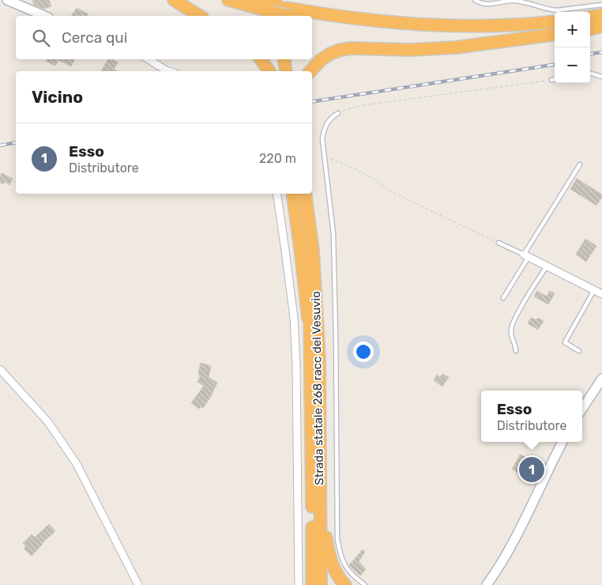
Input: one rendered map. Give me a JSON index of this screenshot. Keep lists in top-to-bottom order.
{
  "streets": {
    "highway": ["Strada statale 268 racc del Vesuvio"]
  },
  "page": {
    "map_buttons": ["+", "−"],
    "search": "Cerca qui",
    "heading": "Vicino",
    "list": [
      {
        "mark": "1",
        "name": "Esso",
        "note": "Distributore",
        "value": "220 m"
      }
    ],
    "popup": ["Esso", "Distributore"],
    "pins": "1"
  }
}
